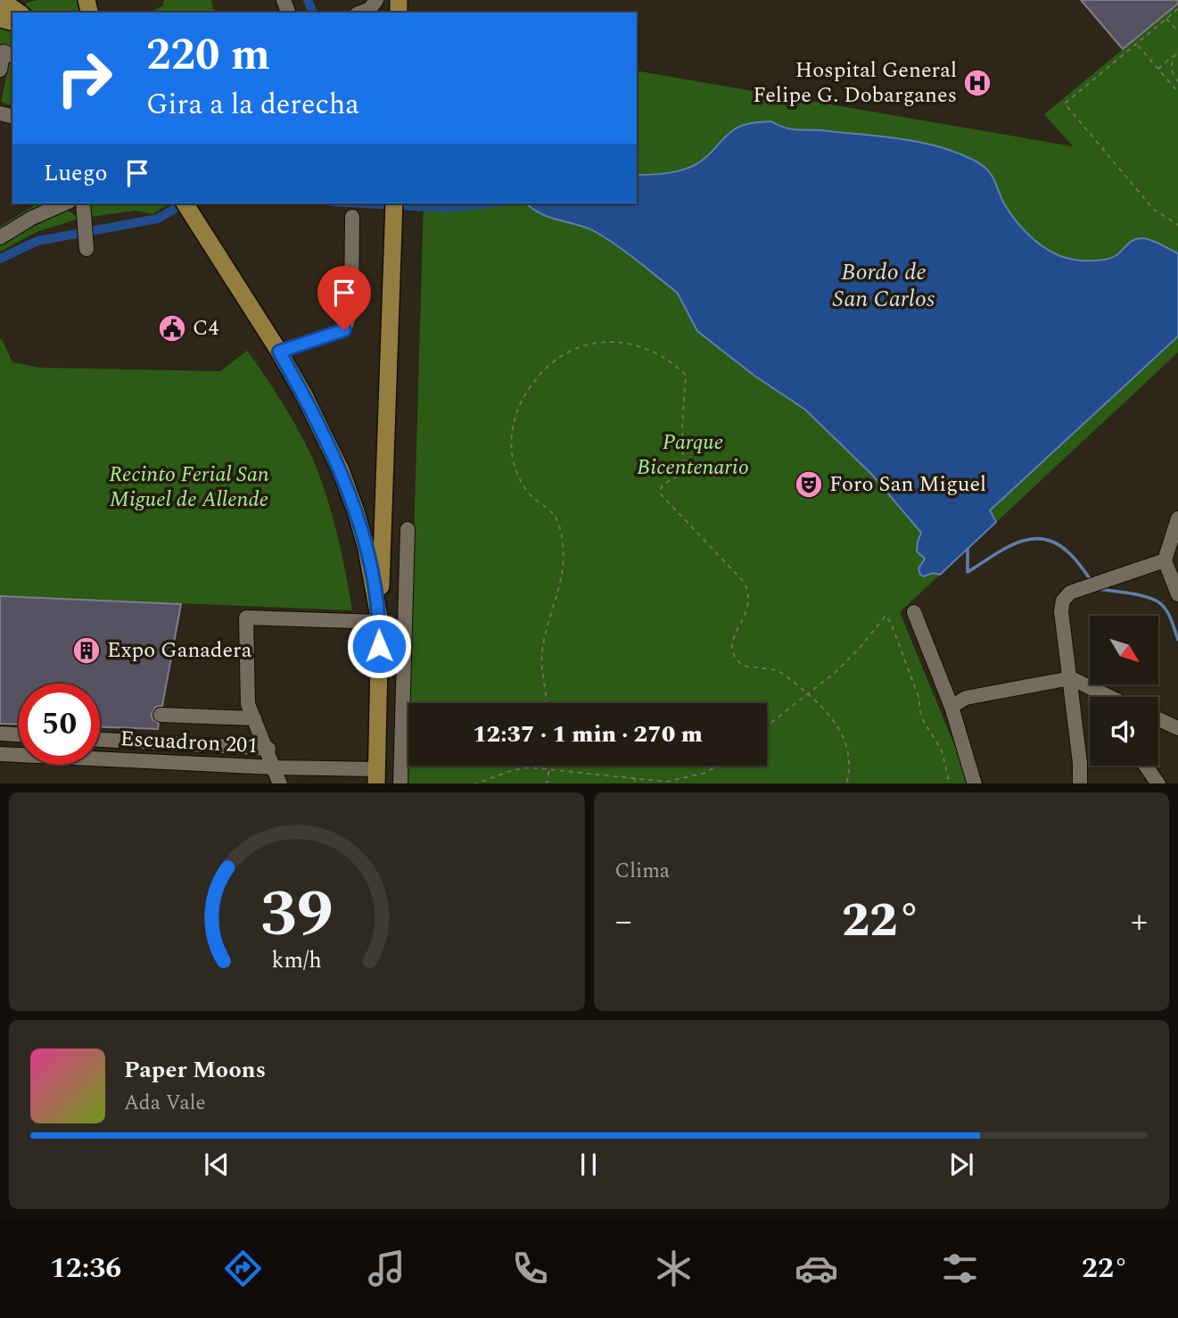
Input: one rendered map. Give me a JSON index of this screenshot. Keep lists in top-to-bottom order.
{
  "streets": {
    "street": ["Escuadron 201"]
  },
  "water": ["Bordo de San Carlos"],
  "parks": ["Parque Bicentenario", "Recinto Ferial San Miguel de Allende"],
  "places": {
    "hospital": ["Hospital General Felipe G. Dobarganes"],
    "public building": ["C4"],
    "theatre": ["Foro San Miguel"],
    "building": ["Expo Ganadera"]
  },
  "north": "bottom right",
  "page": {
    "turn": ["220 m", "Gira a la derecha"],
    "then": "Luego",
    "limit": "50",
    "trip": "12:37 · 1 min · 270 m",
    "tile": "Clima",
    "heat": ["−", "22°", "+"],
    "song": ["Paper Moons", "Ada Vale"],
    "tabs": ["12:36", "22°"],
    "gauge": ["39", "km/h"]
  }
}
